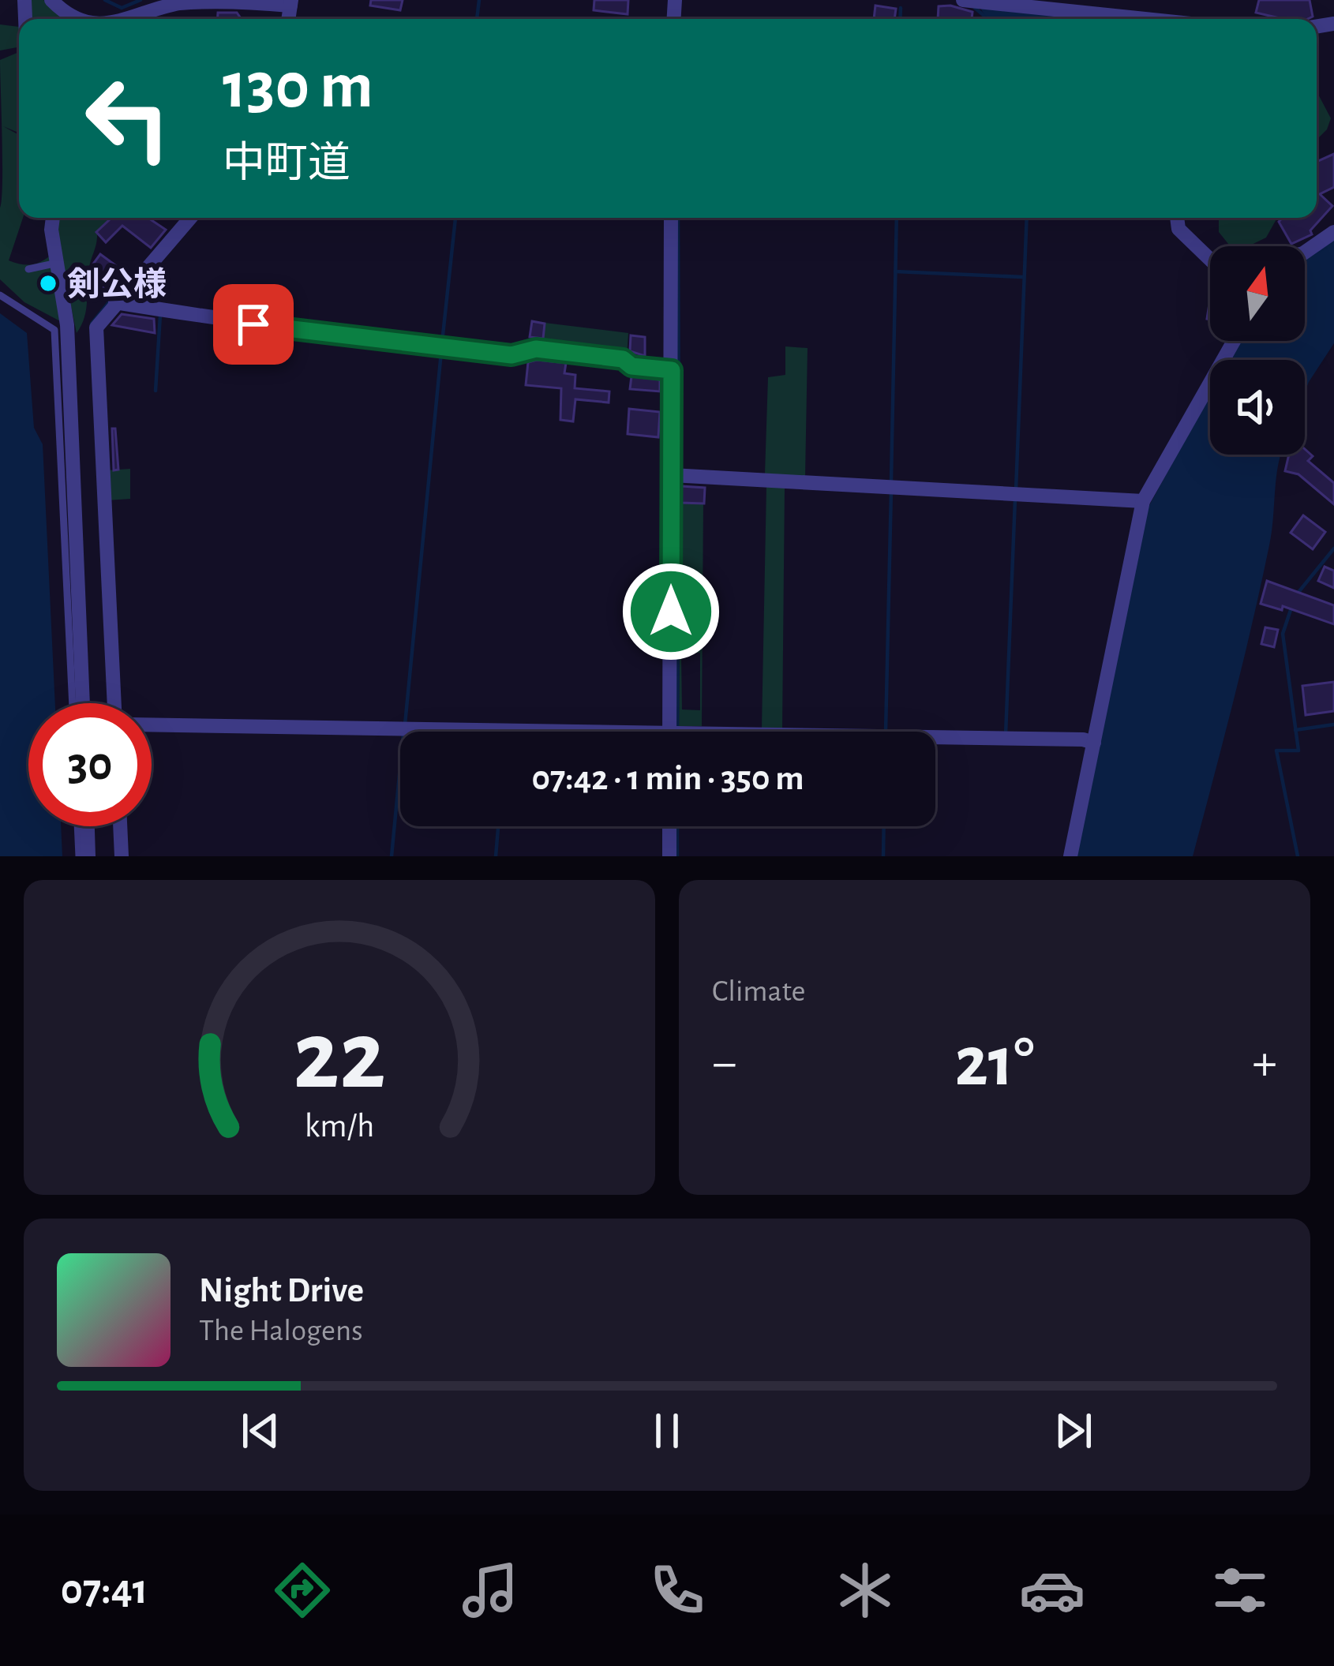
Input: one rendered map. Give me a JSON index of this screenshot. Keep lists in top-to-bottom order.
{
  "places": ["剣公様"],
  "north": "top",
  "page": {
    "turn": ["130 m", "中町道"],
    "limit": "30",
    "trip": "07:42 · 1 min · 350 m",
    "tile": "Climate",
    "heat": ["−", "21°", "+"],
    "song": ["Night Drive", "The Halogens"],
    "tabs": "07:41",
    "gauge": ["22", "km/h"]
  }
}
